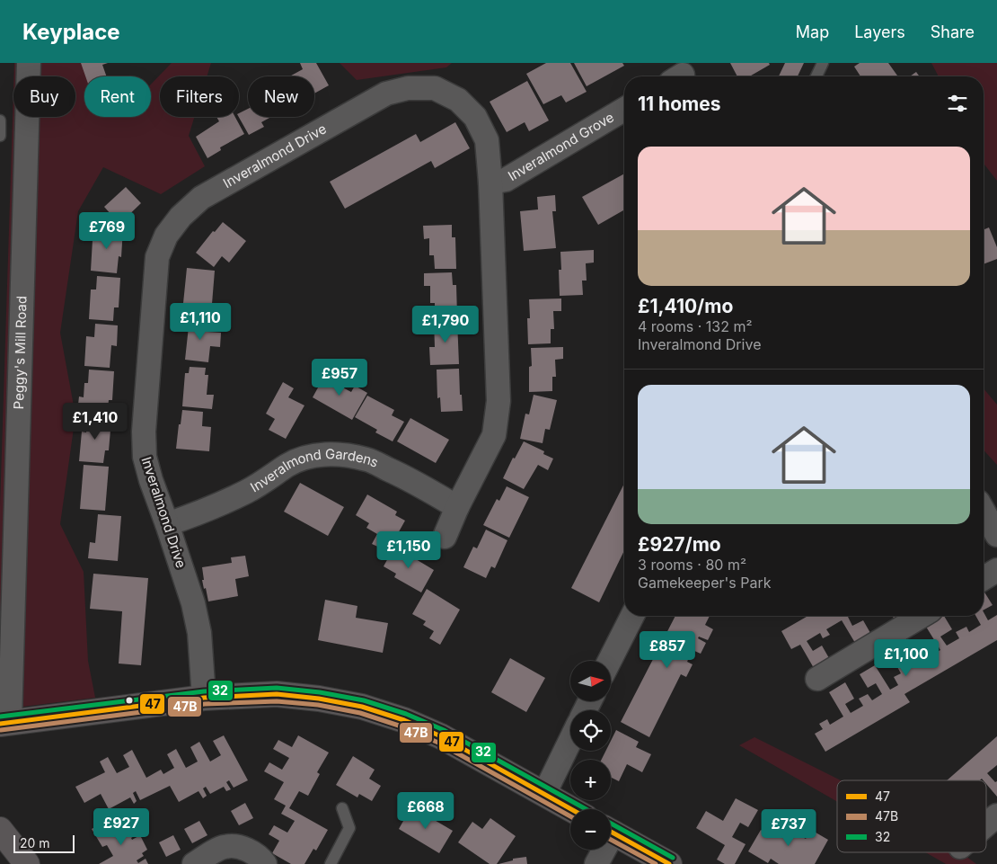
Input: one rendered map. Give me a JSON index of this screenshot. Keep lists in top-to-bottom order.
{
  "streets": {
    "street": [
      "Inveralmond Grove",
      "Inveralmond Drive",
      "Peggy's Mill Road",
      "Inveralmond Gardens"
    ]
  },
  "crossings": [
    ["Inveralmond Grove", "Inveralmond Drive"],
    ["Inveralmond Drive", "Inveralmond Gardens"]
  ],
  "lines": ["transit line 32", "transit line 47", "transit line 47B"],
  "legend": ["47", "47B", "32"],
  "scale_bar": "20 m",
  "north": "right",
  "page": {
    "header": "Keyplace",
    "nav": ["Map", "Layers", "Share"],
    "chip": [
      "Buy",
      "Rent",
      "Filters",
      "New"
    ],
    "heading": "11 homes",
    "list": [
      {
        "name": "£1,410/mo",
        "note": "4 rooms · 132 m² · Inveralmond Drive"
      },
      {
        "name": "£927/mo",
        "note": "3 rooms · 80 m² · Gamekeeper's Park"
      }
    ],
    "price": [
      "£769",
      "£1,110",
      "£1,790",
      "£957",
      "£1,410",
      "£1,150",
      "£857",
      "£1,100",
      "£668",
      "£927",
      "£737"
    ],
    "map_buttons": ["+", "−"],
    "scale": "20 m"
  }
}
